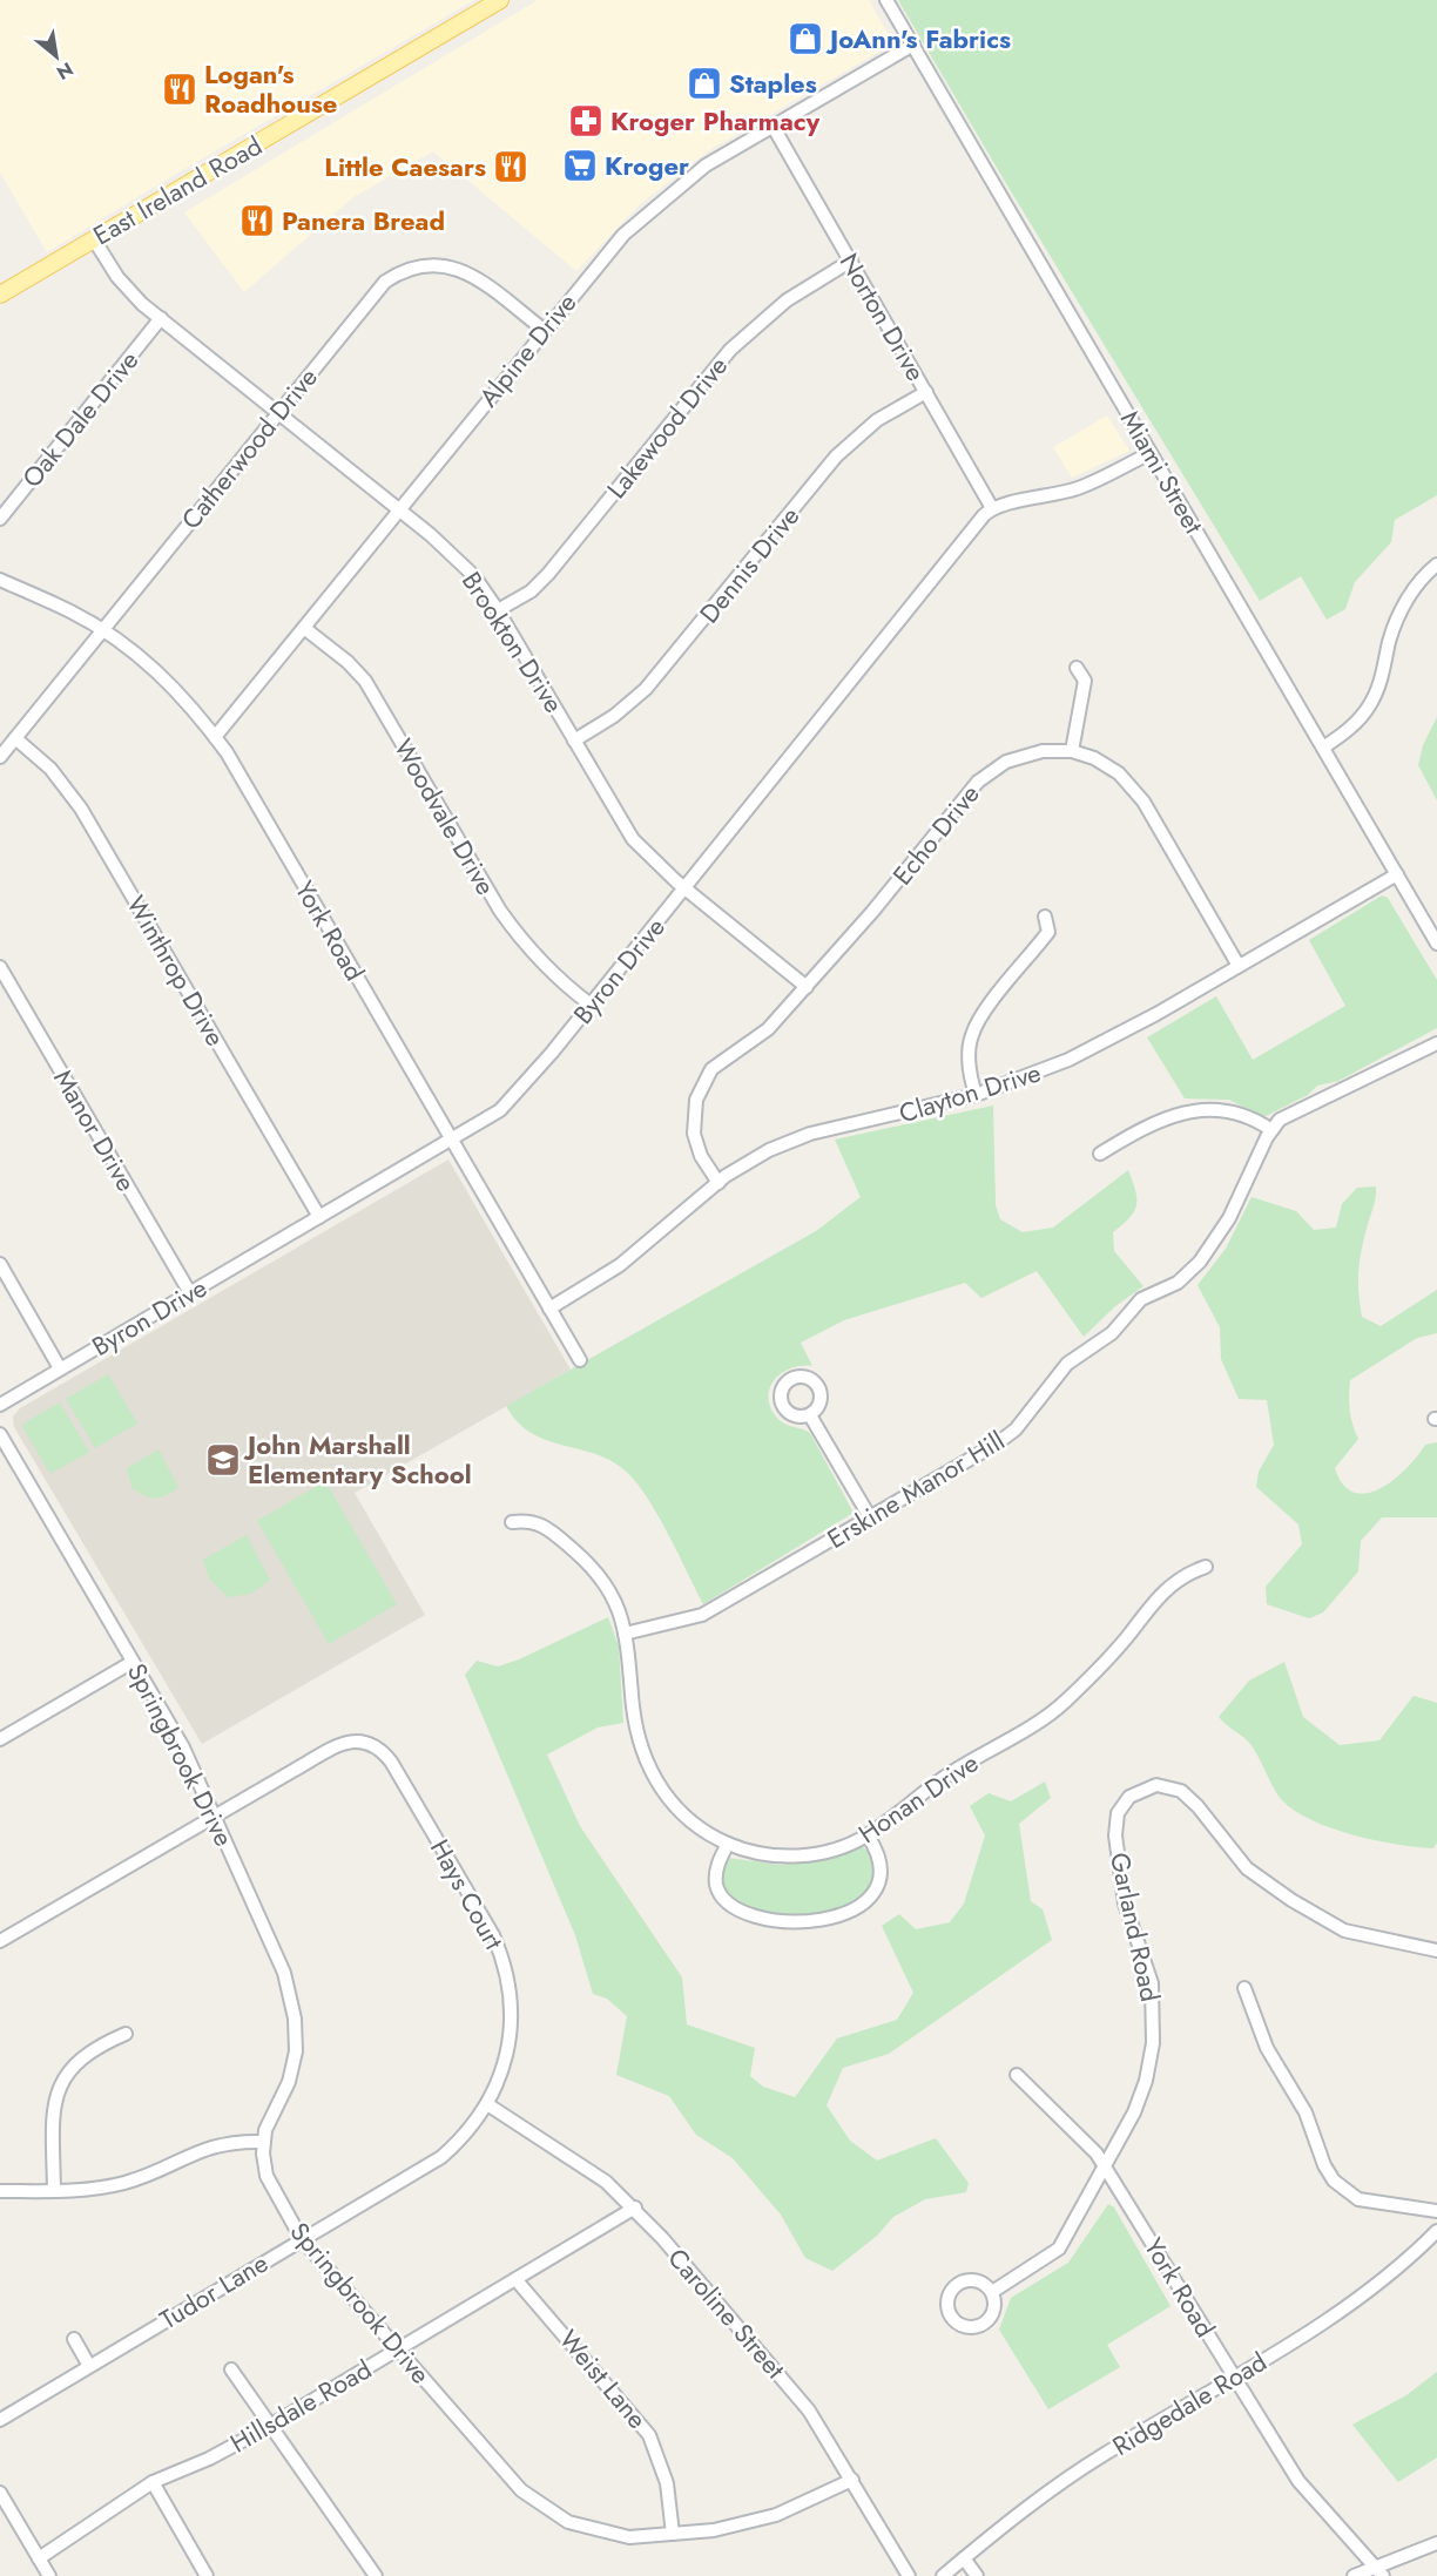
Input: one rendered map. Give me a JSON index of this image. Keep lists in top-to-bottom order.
{
  "streets": {
    "main road": ["East Ireland Road"],
    "street": [
      "Norton Drive",
      "Alpine Drive",
      "Oak Dale Drive",
      "Lakewood Drive",
      "Catherwood Drive",
      "Miami Street",
      "Dennis Drive",
      "Brookton Drive",
      "Woodvale Drive",
      "Echo Drive",
      "York Road",
      "Winthrop Drive",
      "Byron Drive",
      "Clayton Drive",
      "Manor Drive",
      "Erskine Manor Hill",
      "Springbrook Drive",
      "Honan Drive",
      "Hays Court",
      "Garland Road",
      "Tudor Lane",
      "Caroline Street",
      "Weist Lane",
      "Ridgedale Road",
      "Hillsdale Road"
    ]
  },
  "crossings": [
    ["East Ireland Road", "Brookton Drive"],
    ["Norton Drive", "Alpine Drive"],
    ["Norton Drive", "Lakewood Drive"],
    ["Norton Drive", "Dennis Drive"],
    ["Norton Drive", "Byron Drive"],
    ["Alpine Drive", "Catherwood Drive"],
    ["Alpine Drive", "Miami Street"],
    ["Alpine Drive", "Brookton Drive"],
    ["Alpine Drive", "Woodvale Drive"],
    ["Alpine Drive", "York Road"],
    ["Oak Dale Drive", "Brookton Drive"],
    ["Lakewood Drive", "Brookton Drive"],
    ["Catherwood Drive", "Brookton Drive"],
    ["Catherwood Drive", "York Road"],
    ["Catherwood Drive", "Winthrop Drive"],
    ["Miami Street", "Clayton Drive"],
    ["Dennis Drive", "Brookton Drive"],
    ["Brookton Drive", "Echo Drive"],
    ["Brookton Drive", "Byron Drive"],
    ["Woodvale Drive", "Byron Drive"],
    ["Echo Drive", "Clayton Drive"],
    ["York Road", "Byron Drive"],
    ["York Road", "Clayton Drive"],
    ["York Road", "Garland Road"],
    ["York Road", "Ridgedale Road"],
    ["Winthrop Drive", "Byron Drive"],
    ["Byron Drive", "Manor Drive"],
    ["Erskine Manor Hill", "Honan Drive"],
    ["Springbrook Drive", "Hays Court"],
    ["Springbrook Drive", "Tudor Lane"],
    ["Springbrook Drive", "Caroline Street"],
    ["Springbrook Drive", "Weist Lane"],
    ["Springbrook Drive", "Hillsdale Road"],
    ["Hays Court", "Tudor Lane"],
    ["Hays Court", "Caroline Street"],
    ["Tudor Lane", "Caroline Street"],
    ["Caroline Street", "Hillsdale Road"],
    ["Weist Lane", "Hillsdale Road"]
  ],
  "places": {
    "shop": ["JoAnn's Fabrics", "Staples"],
    "restaurant": ["Logan's Roadhouse", "Little Caesars", "Panera Bread"],
    "pharmacy": ["Kroger Pharmacy"],
    "supermarket": ["Kroger"],
    "school or university": ["John Marshall Elementary School"]
  },
  "north": "bottom right"
}
